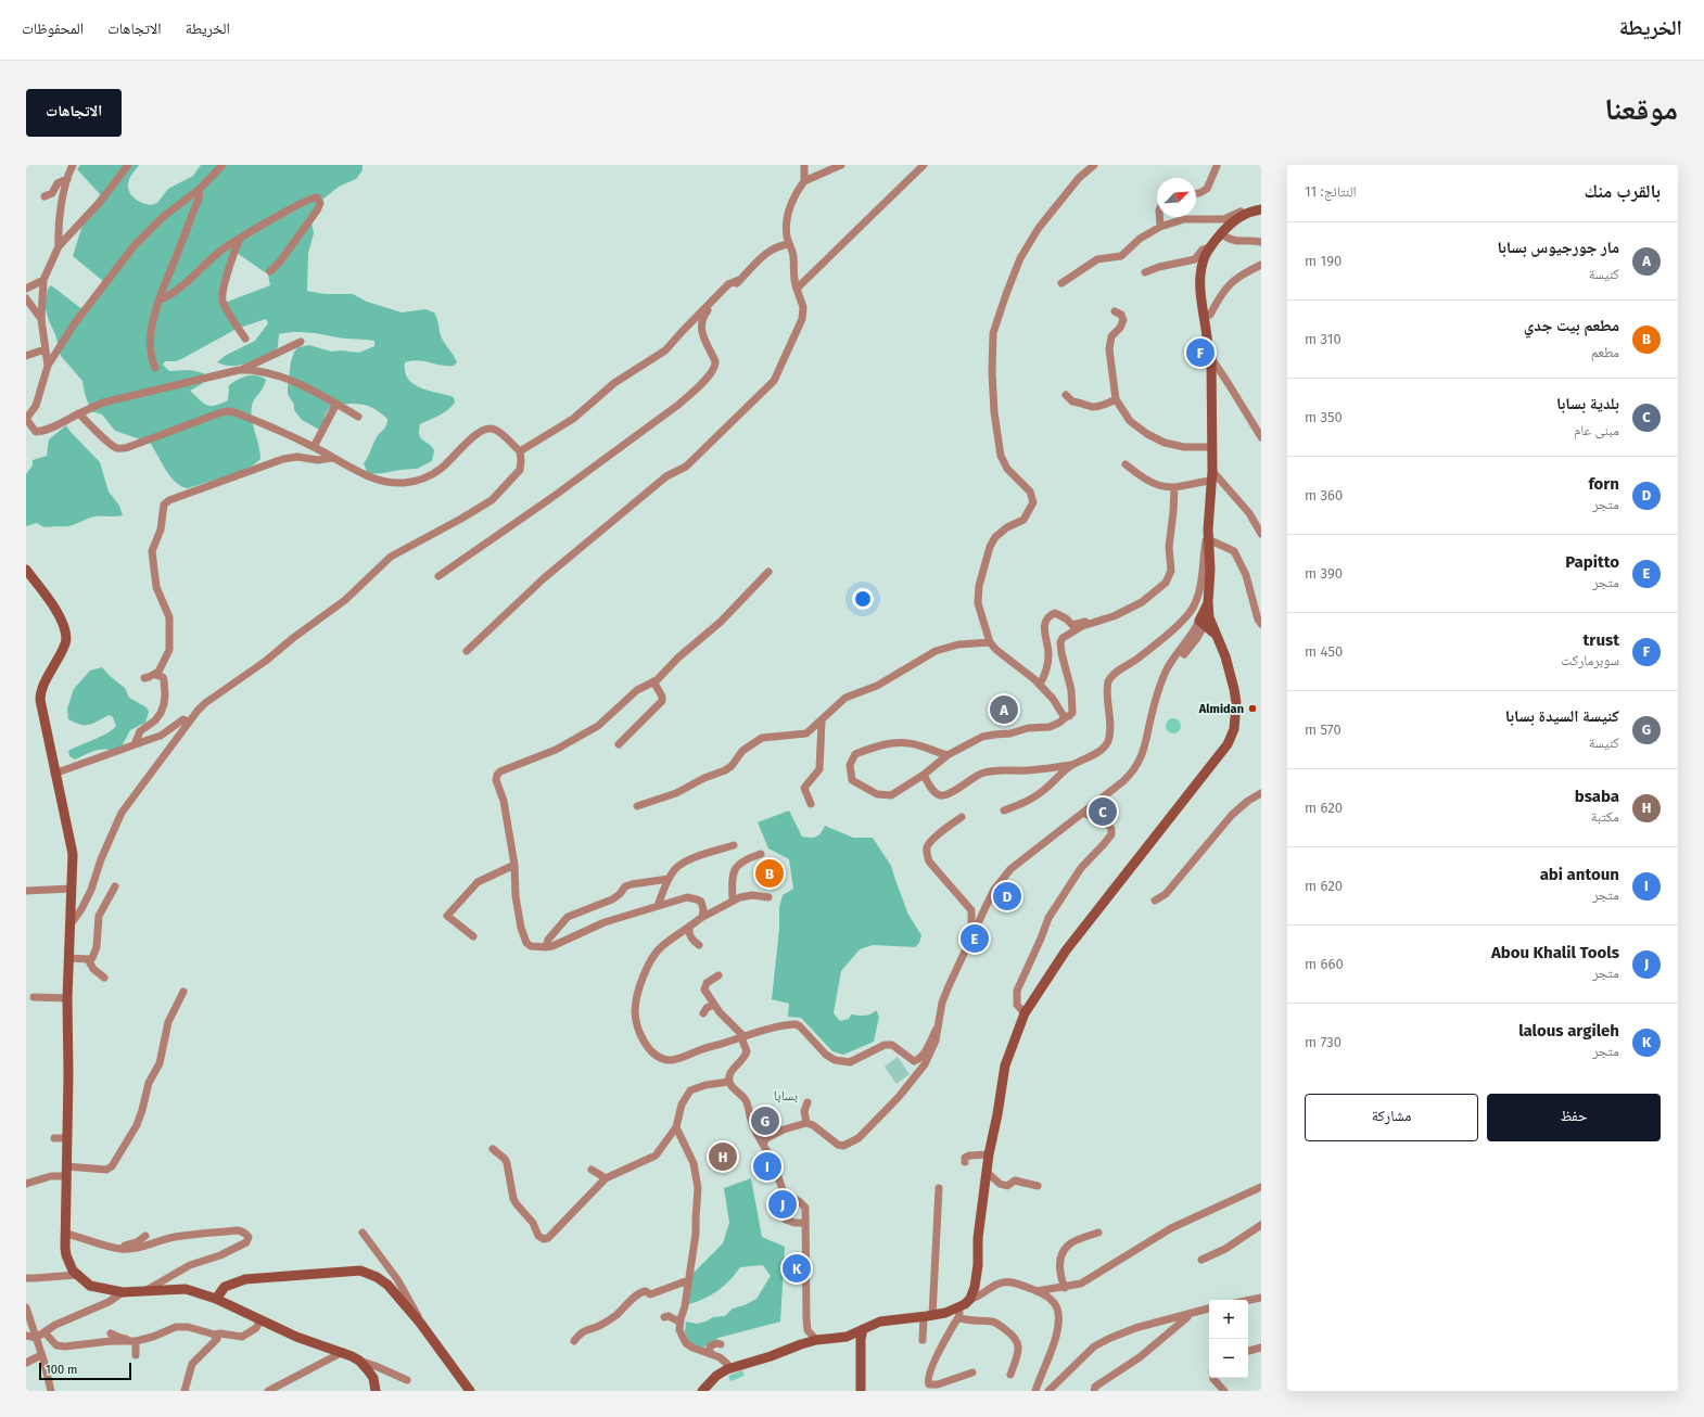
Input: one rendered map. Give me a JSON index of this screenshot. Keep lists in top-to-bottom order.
{
  "districts": ["بسابا"],
  "places": ["Almidan"],
  "scale_bar": "100 m",
  "north": "top right",
  "page": {
    "header": "الخريطة",
    "nav": ["الخريطة", "الاتجاهات", "المحفوظات"],
    "title": "موقعنا",
    "buttons": [
      "الاتجاهات",
      ["حفظ", "مشاركة"]
    ],
    "heading": ["بالقرب منك", "النتائج: 11"],
    "list": [
      {
        "mark": "A",
        "name": "مار جورجيوس بسابا",
        "note": "كنيسة",
        "value": "190 m"
      },
      {
        "mark": "B",
        "name": "مطعم بيت جدي",
        "note": "مطعم",
        "value": "310 m"
      },
      {
        "mark": "C",
        "name": "بلدية بسابا",
        "note": "مبنى عام",
        "value": "350 m"
      },
      {
        "mark": "D",
        "name": "forn",
        "note": "متجر",
        "value": "360 m"
      },
      {
        "mark": "E",
        "name": "Papitto",
        "note": "متجر",
        "value": "390 m"
      },
      {
        "mark": "F",
        "name": "trust",
        "note": "سوبرماركت",
        "value": "450 m"
      },
      {
        "mark": "G",
        "name": "كنيسة السيدة بسابا",
        "note": "كنيسة",
        "value": "570 m"
      },
      {
        "mark": "H",
        "name": "bsaba",
        "note": "مكتبة",
        "value": "620 m"
      },
      {
        "mark": "I",
        "name": "abi antoun",
        "note": "متجر",
        "value": "620 m"
      },
      {
        "mark": "J",
        "name": "Abou Khalil Tools",
        "note": "متجر",
        "value": "660 m"
      },
      {
        "mark": "K",
        "name": "lalous argileh",
        "note": "متجر",
        "value": "730 m"
      }
    ],
    "pins": [
      "F",
      "A",
      "C",
      "B",
      "D",
      "E",
      "G",
      "H",
      "I",
      "J",
      "K"
    ],
    "map_buttons": ["+", "−"],
    "scale": "100 m"
  }
}
